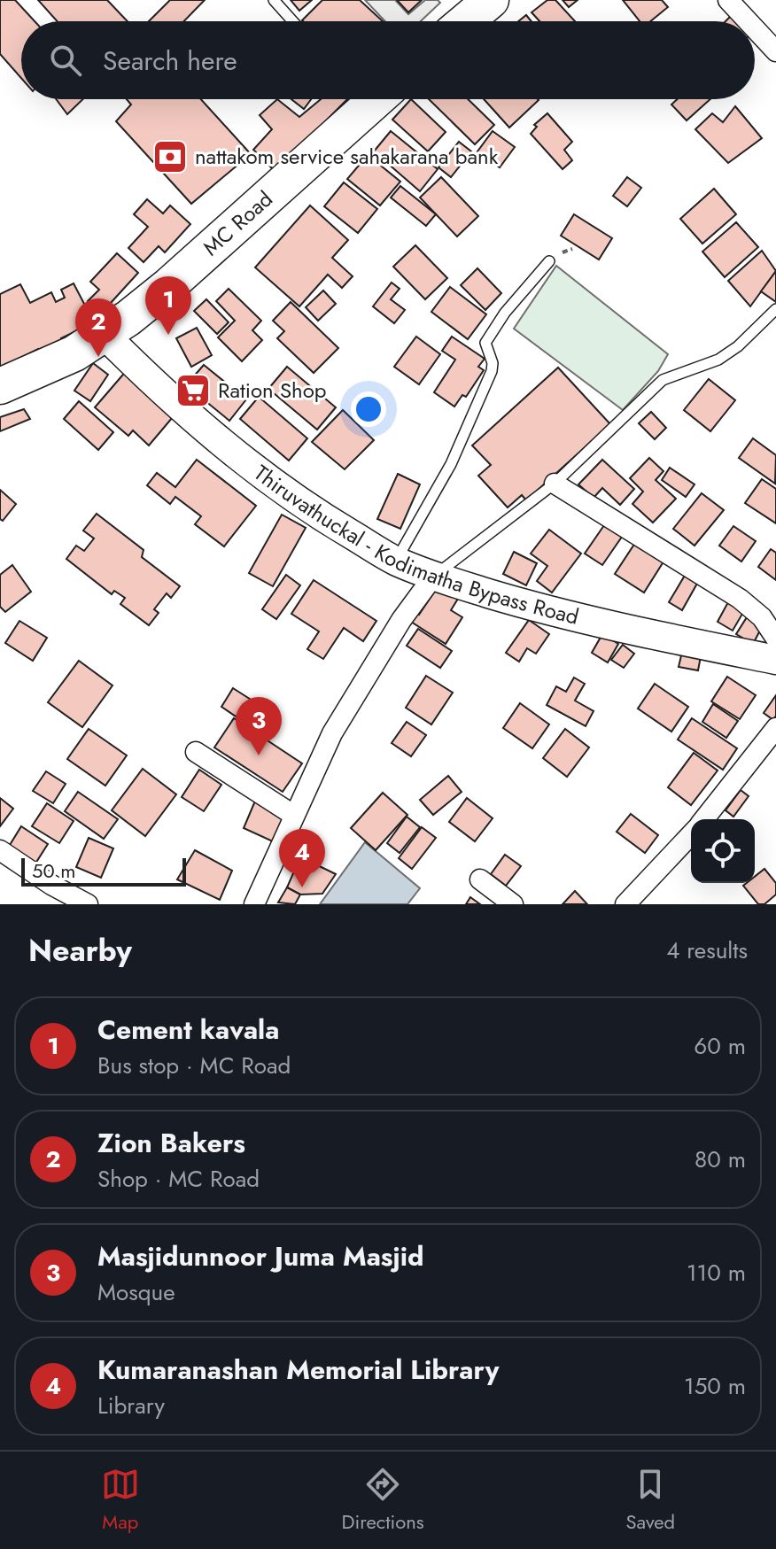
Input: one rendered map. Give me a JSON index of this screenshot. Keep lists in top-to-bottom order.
{
  "streets": {
    "highway": ["MC Road"],
    "main road": ["Thiruvathuckal - Kodimatha Bypass Road"]
  },
  "crossings": [
    ["MC Road", "Thiruvathuckal - Kodimatha Bypass Road"]
  ],
  "places": {
    "bank": ["nattakom service sahakarana bank"],
    "supermarket": ["Ration Shop"]
  },
  "scale_bar": "50 m",
  "page": {
    "search": "Search here",
    "pins": [
      "1",
      "2",
      "3",
      "4"
    ],
    "scale": "50 m",
    "heading": ["Nearby", "4 results"],
    "list": [
      {
        "mark": "1",
        "name": "Cement kavala",
        "note": "Bus stop · MC Road",
        "value": "60 m"
      },
      {
        "mark": "2",
        "name": "Zion Bakers",
        "note": "Shop · MC Road",
        "value": "80 m"
      },
      {
        "mark": "3",
        "name": "Masjidunnoor Juma Masjid",
        "note": "Mosque",
        "value": "110 m"
      },
      {
        "mark": "4",
        "name": "Kumaranashan Memorial Library",
        "note": "Library",
        "value": "150 m"
      }
    ],
    "nav": ["Map", "Directions", "Saved"]
  }
}
